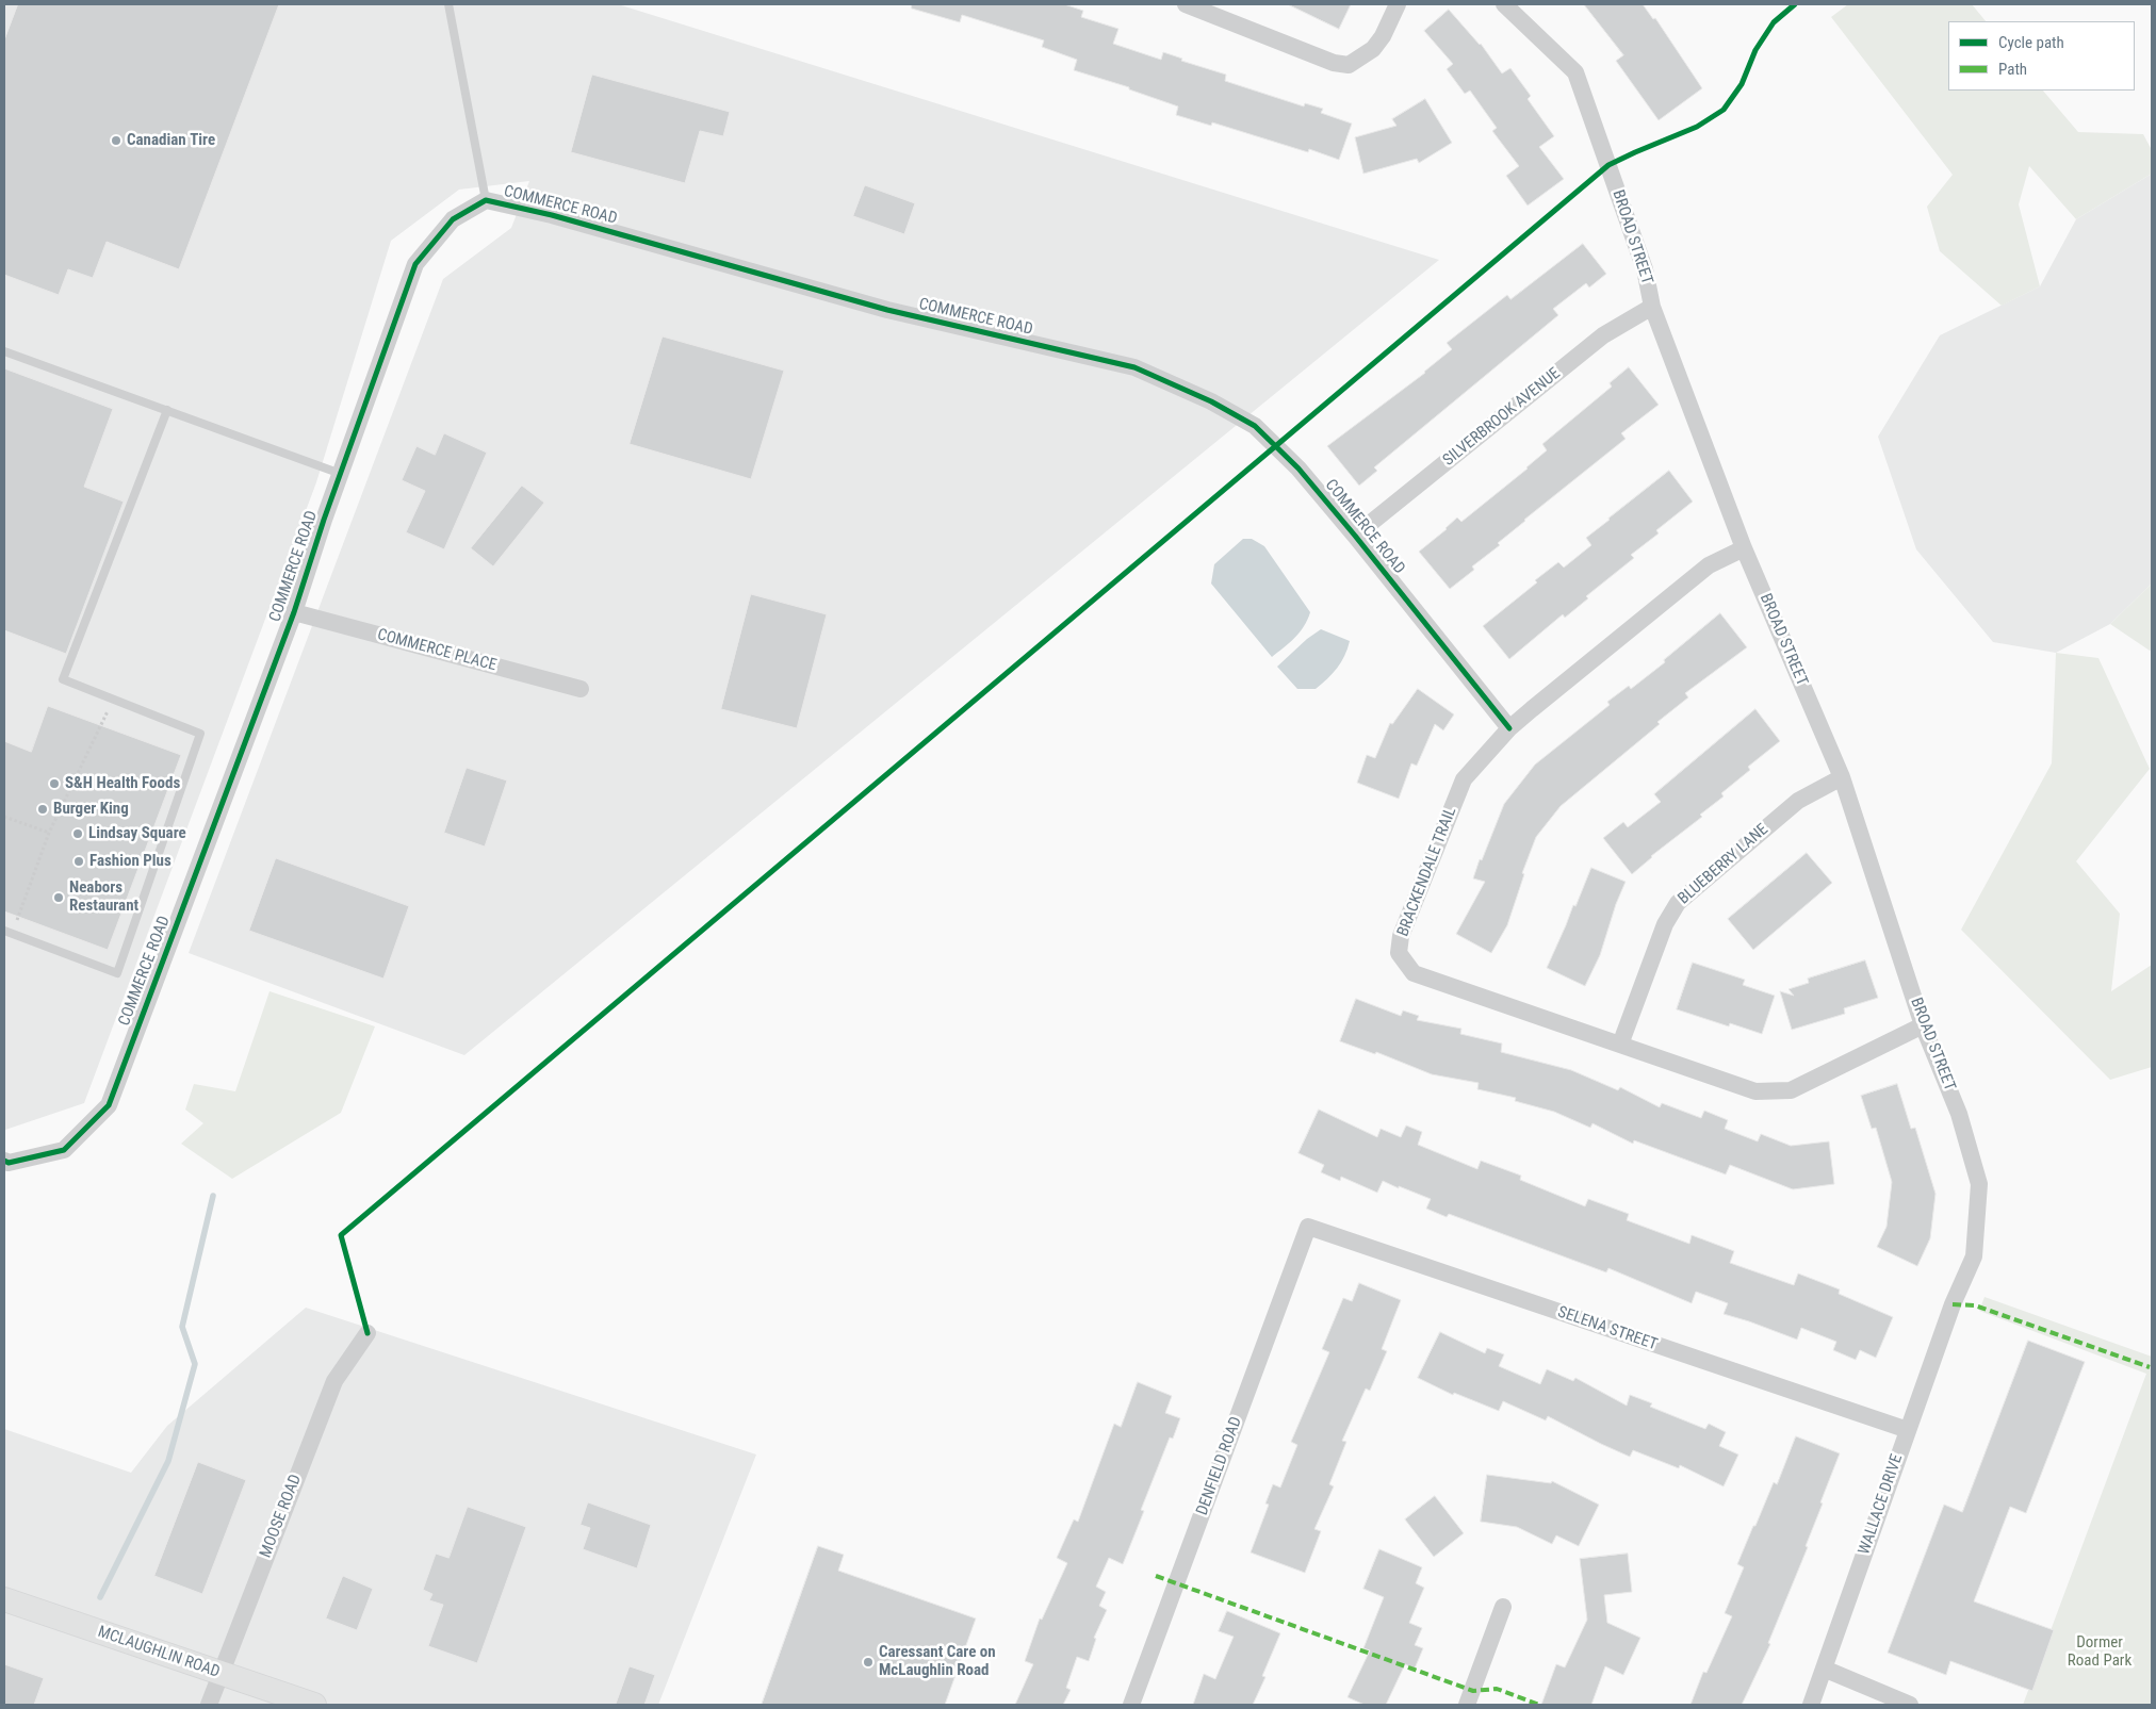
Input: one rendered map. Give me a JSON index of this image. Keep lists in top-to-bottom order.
{
  "streets": {
    "street": [
      "COMMERCE ROAD",
      "BROAD STREET",
      "SILVERBROOK AVENUE",
      "COMMERCE PLACE",
      "BLUEBERRY LANE",
      "BRACKENDALE TRAIL",
      "SELENA STREET",
      "DENFIELD ROAD",
      "WALLACE DRIVE",
      "MOOSE ROAD",
      "MCLAUGHLIN ROAD"
    ]
  },
  "crossings": [
    ["COMMERCE ROAD", "SILVERBROOK AVENUE"],
    ["COMMERCE ROAD", "COMMERCE PLACE"],
    ["COMMERCE ROAD", "BRACKENDALE TRAIL"],
    ["BROAD STREET", "SILVERBROOK AVENUE"],
    ["BROAD STREET", "BLUEBERRY LANE"],
    ["BROAD STREET", "BRACKENDALE TRAIL"],
    ["BROAD STREET", "WALLACE DRIVE"],
    ["BLUEBERRY LANE", "BRACKENDALE TRAIL"],
    ["SELENA STREET", "DENFIELD ROAD"],
    ["SELENA STREET", "WALLACE DRIVE"],
    ["MOOSE ROAD", "MCLAUGHLIN ROAD"]
  ],
  "parks": ["Dormer Road Park"],
  "places": [
    "Canadian Tire",
    "S&H Health Foods",
    "Burger King",
    "Lindsay Square",
    "Fashion Plus",
    "Neabors Restaurant",
    "Caressant Care on McLaughlin Road"
  ],
  "legend": ["Cycle path", "Path"]
}
